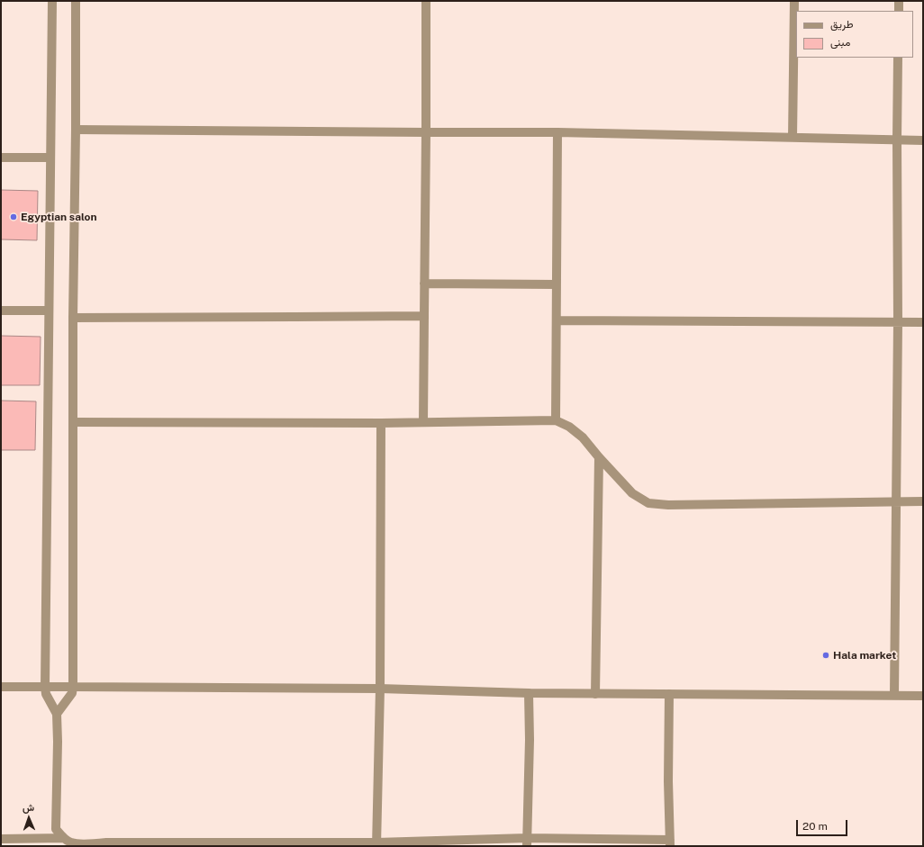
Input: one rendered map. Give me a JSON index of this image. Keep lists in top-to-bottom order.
{
  "places": ["Egyptian salon", "Hala market"],
  "legend": ["طريق", "مبنى"],
  "scale_bar": "20 m",
  "north": "top"
}
